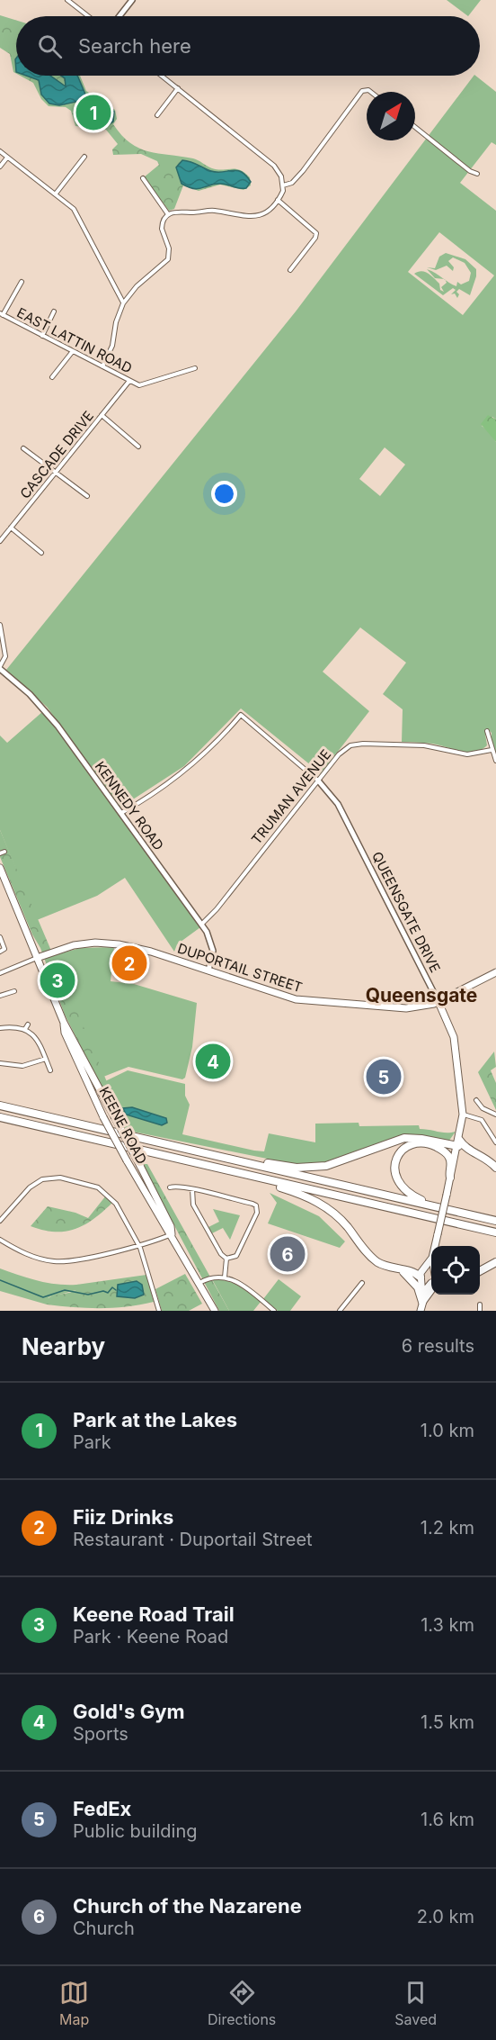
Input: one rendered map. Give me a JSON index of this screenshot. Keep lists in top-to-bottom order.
{
  "streets": {
    "main road": ["QUEENSGATE DRIVE", "DUPORTAIL STREET", "KEENE ROAD"],
    "street": [
      "EAST LATTIN ROAD",
      "CASCADE DRIVE",
      "TRUMAN AVENUE",
      "KENNEDY ROAD"
    ]
  },
  "crossings": [
    ["EAST LATTIN ROAD", "CASCADE DRIVE"],
    ["TRUMAN AVENUE", "KENNEDY ROAD"],
    ["TRUMAN AVENUE", "QUEENSGATE DRIVE"],
    ["KENNEDY ROAD", "QUEENSGATE DRIVE"],
    ["KENNEDY ROAD", "DUPORTAIL STREET"],
    ["QUEENSGATE DRIVE", "DUPORTAIL STREET"],
    ["DUPORTAIL STREET", "KEENE ROAD"]
  ],
  "districts": ["Queensgate"],
  "north": "top right",
  "page": {
    "search": "Search here",
    "pins": [
      "1",
      "2",
      "3",
      "4",
      "5",
      "6"
    ],
    "heading": ["Nearby", "6 results"],
    "list": [
      {
        "mark": "1",
        "name": "Park at the Lakes",
        "note": "Park",
        "value": "1.0 km"
      },
      {
        "mark": "2",
        "name": "Fiiz Drinks",
        "note": "Restaurant · Duportail Street",
        "value": "1.2 km"
      },
      {
        "mark": "3",
        "name": "Keene Road Trail",
        "note": "Park · Keene Road",
        "value": "1.3 km"
      },
      {
        "mark": "4",
        "name": "Gold's Gym",
        "note": "Sports",
        "value": "1.5 km"
      },
      {
        "mark": "5",
        "name": "FedEx",
        "note": "Public building",
        "value": "1.6 km"
      },
      {
        "mark": "6",
        "name": "Church of the Nazarene",
        "note": "Church",
        "value": "2.0 km"
      }
    ],
    "nav": ["Map", "Directions", "Saved"]
  }
}
